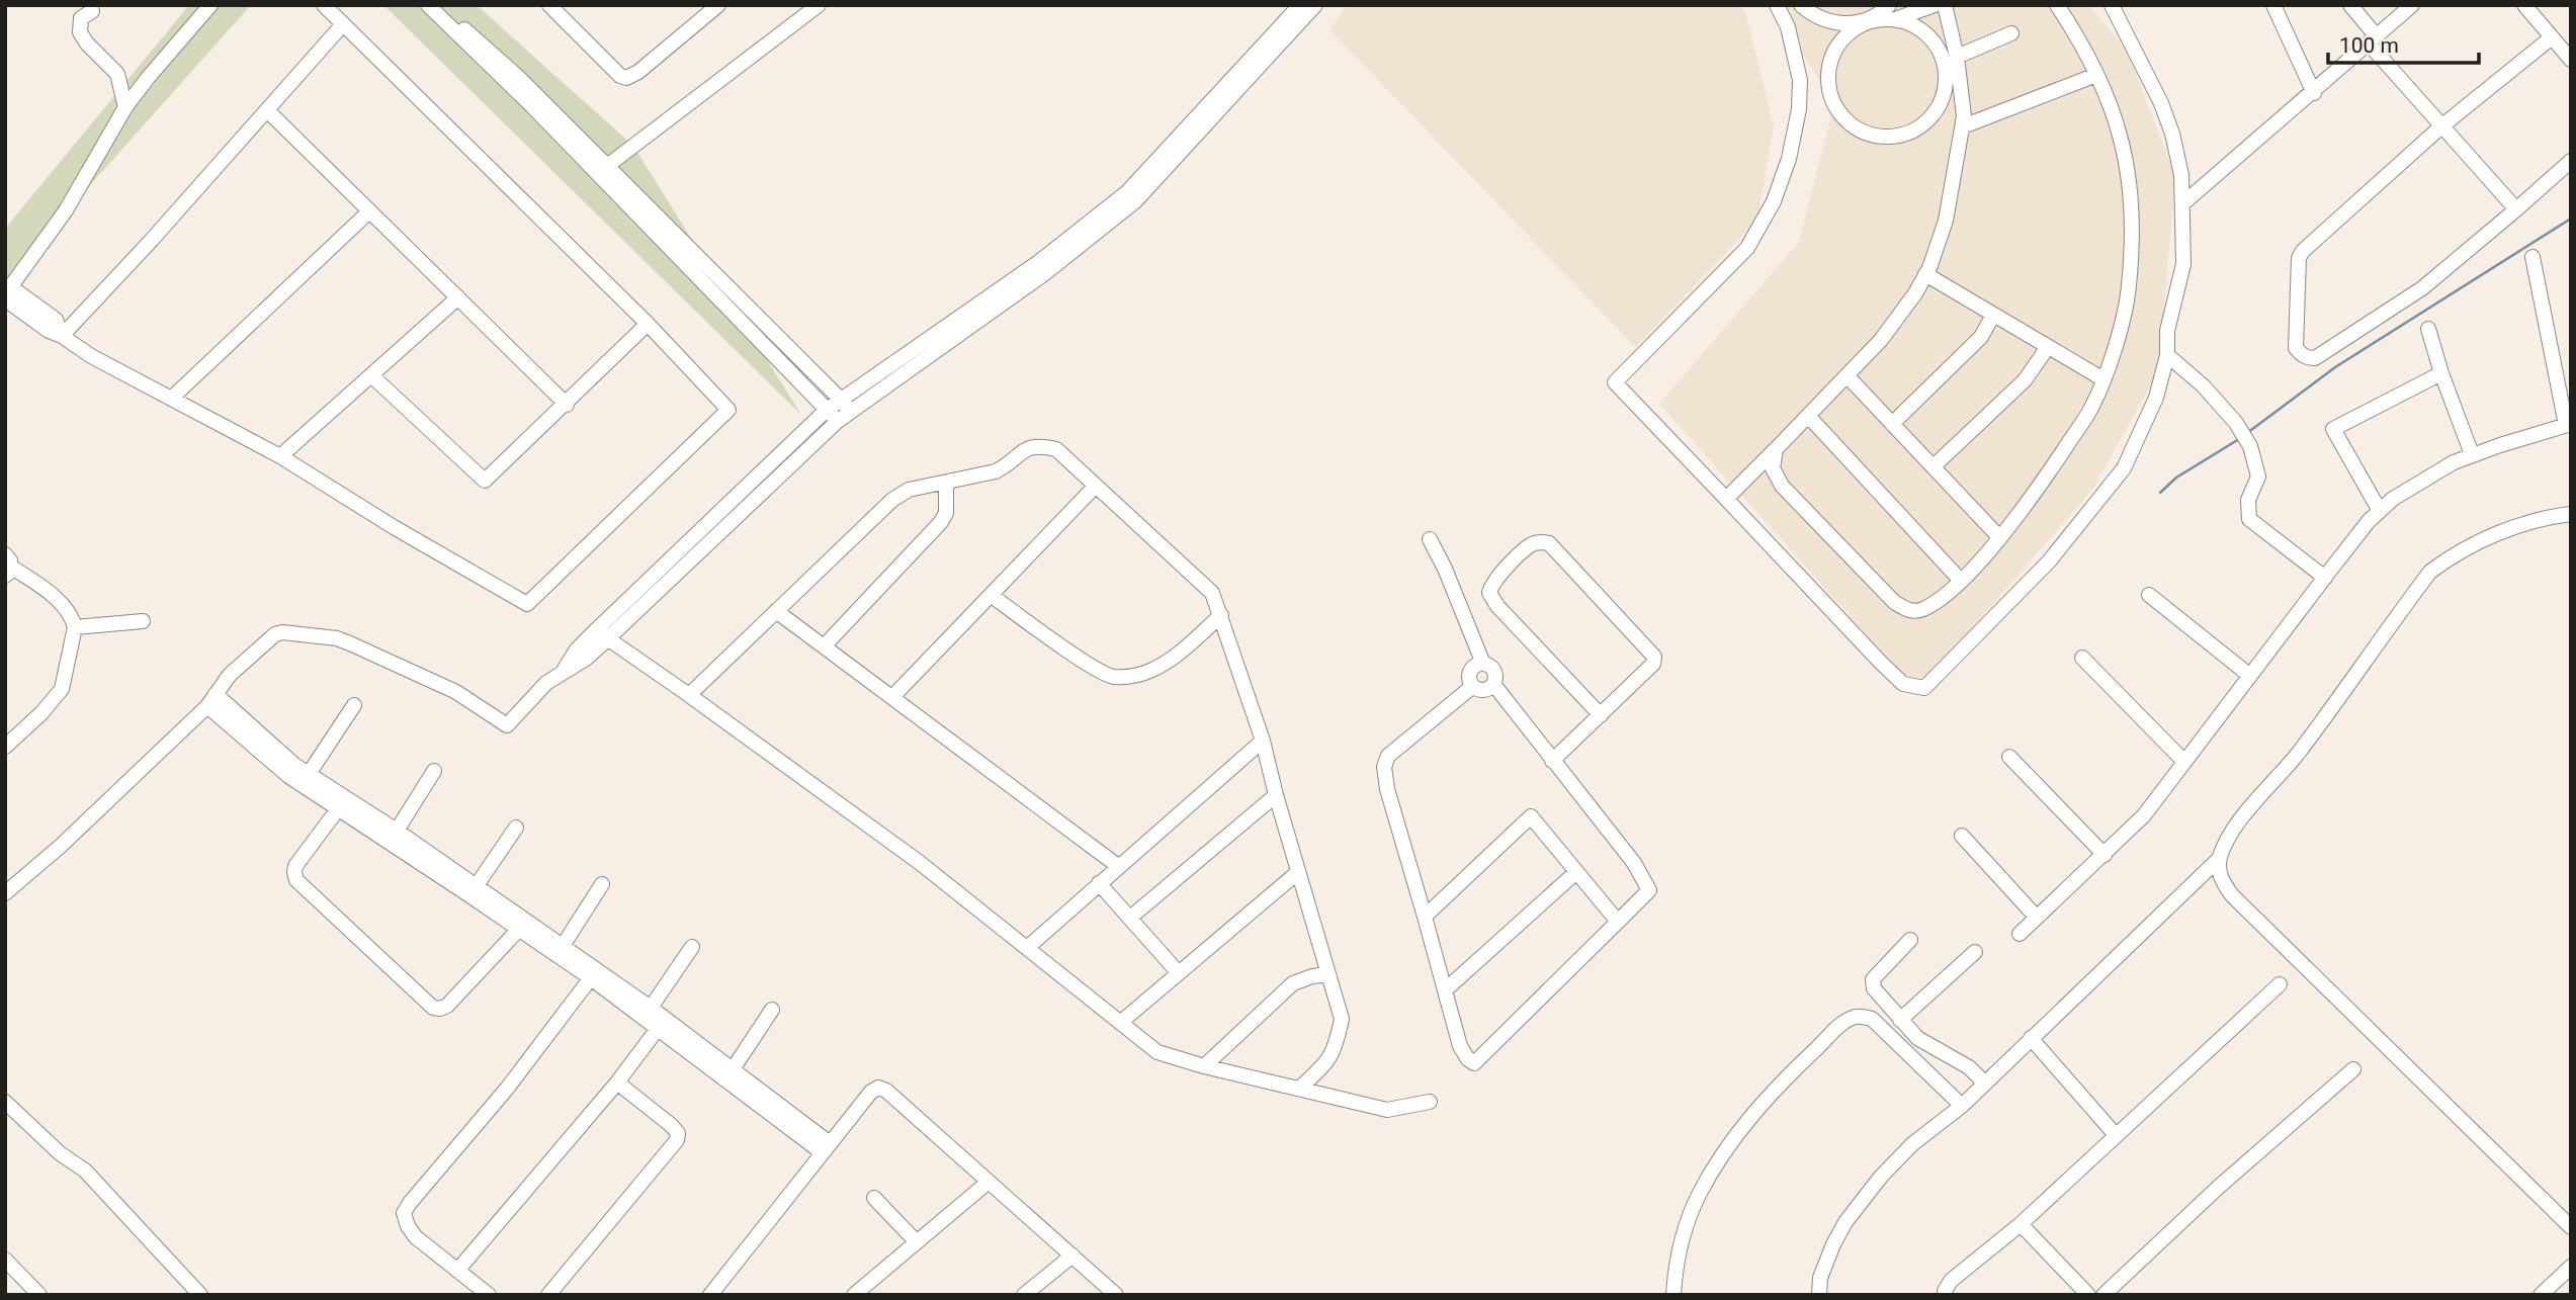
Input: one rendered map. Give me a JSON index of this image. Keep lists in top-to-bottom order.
{
  "scale_bar": "100 m"
}
